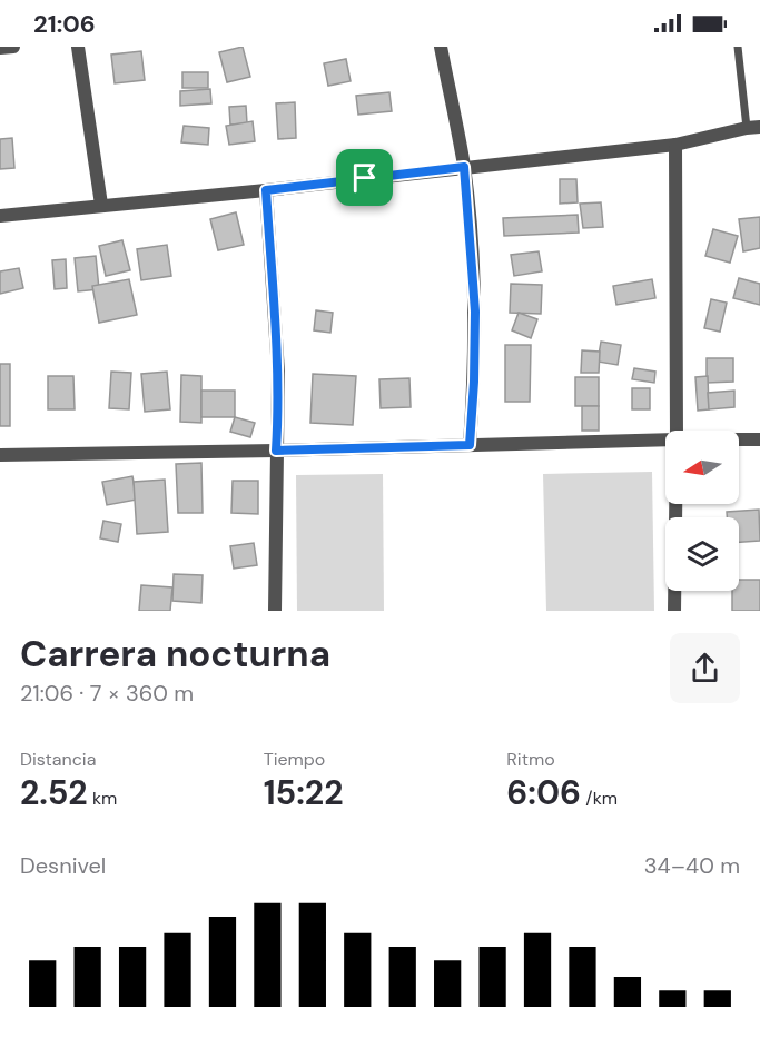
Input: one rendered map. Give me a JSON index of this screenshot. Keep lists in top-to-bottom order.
{
  "north": "left",
  "page": {
    "status": "21:06",
    "heading": ["Carrera nocturna", "21:06 · 7 × 360 m"],
    "stats": [
      ["Distancia", "2.52 km"],
      ["Tiempo", "15:22"],
      ["Ritmo", "6:06 /km"]
    ],
    "chart": ["Desnivel", "34–40 m"]
  }
}
